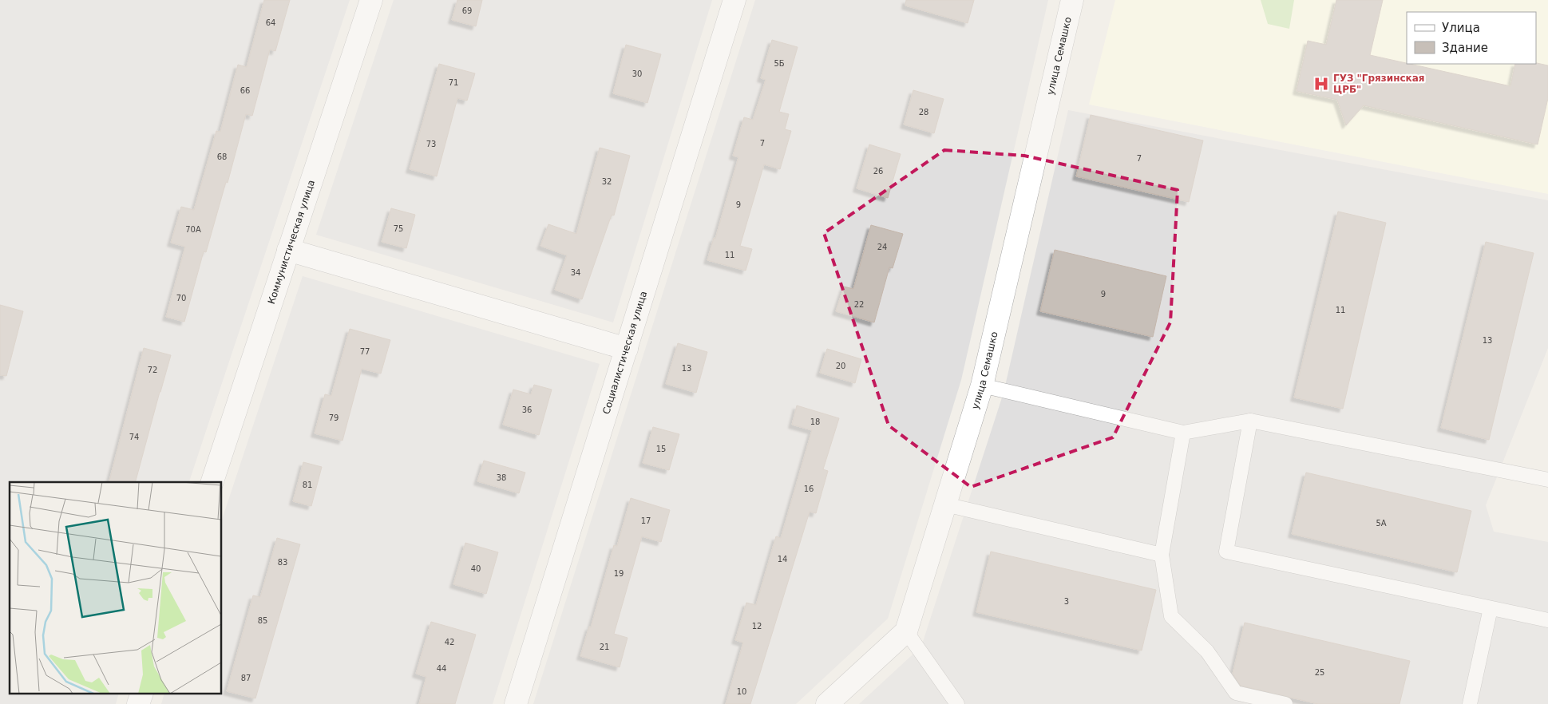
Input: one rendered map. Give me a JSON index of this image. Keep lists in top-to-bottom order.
{
  "streets": {
    "street": ["улица Семашко", "Коммунистическая улица", "Социалистическая улица"]
  },
  "places": {
    "hospital": ["ГУЗ \"Грязинская ЦРБ\""]
  },
  "house_numbers": [
    "69",
    "64",
    "5Б",
    "30",
    "71",
    "66",
    "28",
    "7",
    "73",
    "68",
    "7",
    "26",
    "32",
    "9",
    "75",
    "70А",
    "24",
    "11",
    "34",
    "9",
    "70",
    "22",
    "11",
    "13",
    "77",
    "20",
    "13",
    "72",
    "36",
    "79",
    "18",
    "74",
    "15",
    "38",
    "81",
    "16",
    "17",
    "5А",
    "14",
    "83",
    "40",
    "19",
    "3",
    "85",
    "12",
    "42",
    "21",
    "44",
    "25",
    "87",
    "10"
  ],
  "legend": ["Улица", "Здание"]
}
